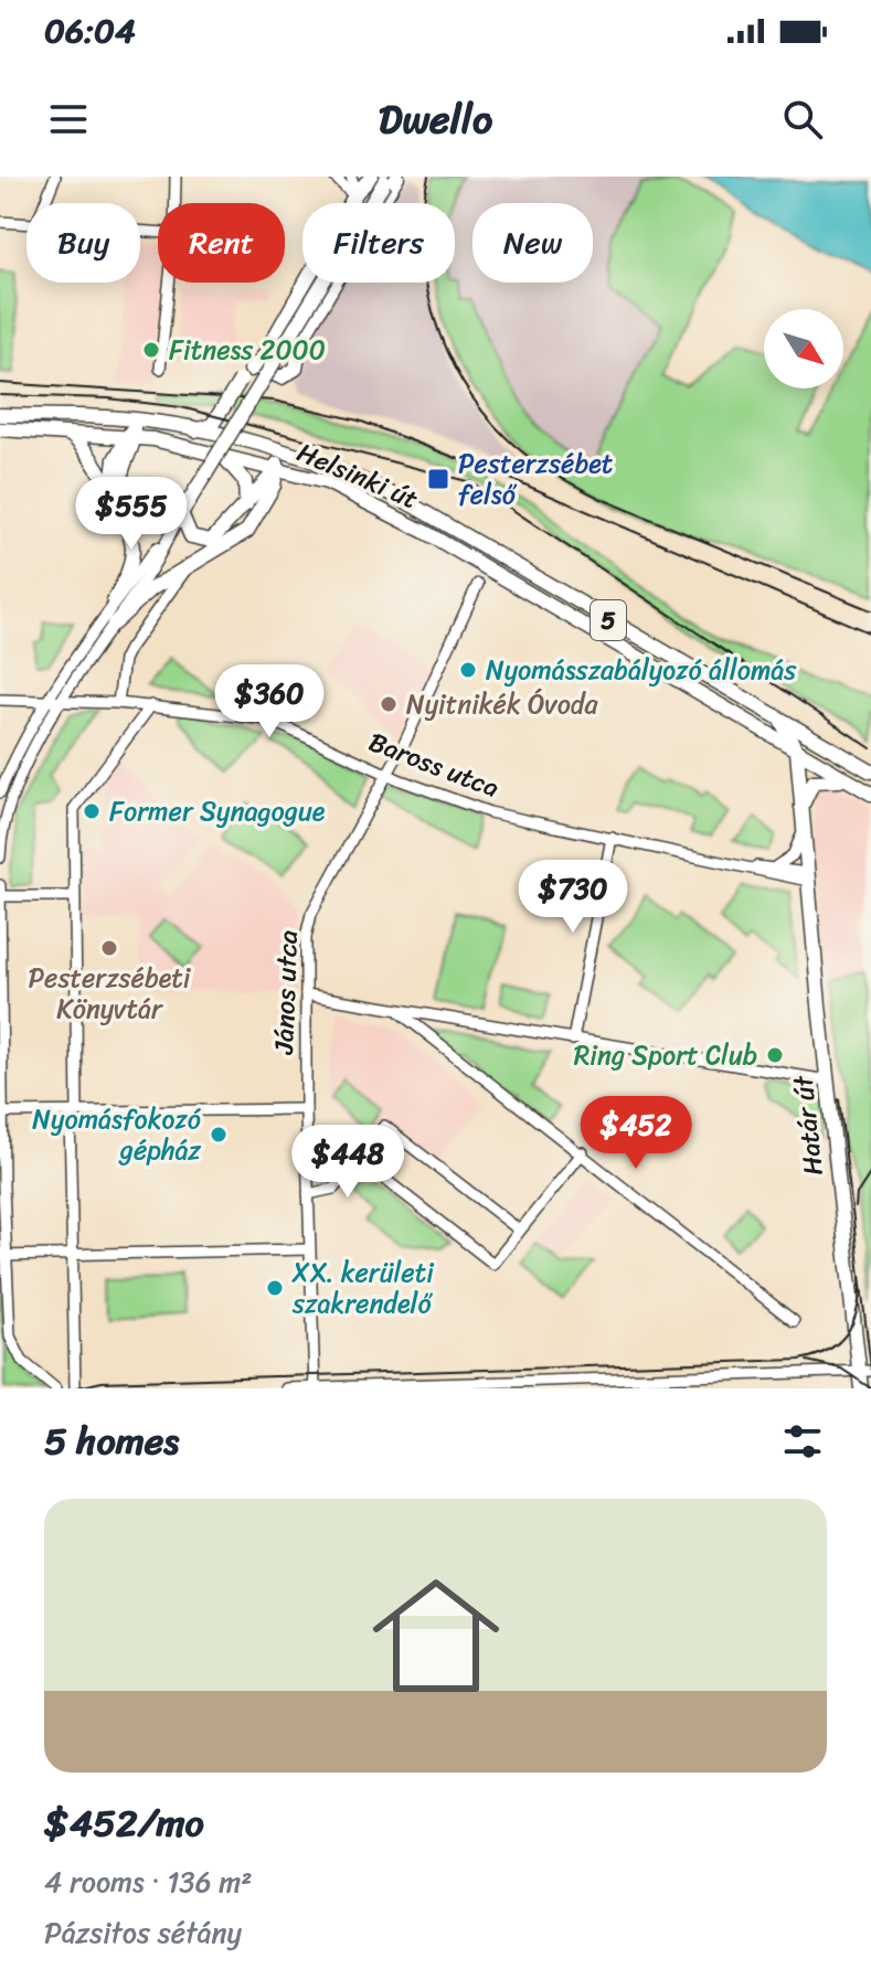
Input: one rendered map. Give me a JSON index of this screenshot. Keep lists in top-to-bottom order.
{
  "streets": {
    "main road": ["Helsinki út", "5", "Határ út"],
    "street": ["Baross utca", "János utca"]
  },
  "crossings": [
    ["Helsinki út", "5"],
    ["Helsinki út", "Határ út"],
    ["5", "Határ út"],
    ["Baross utca", "János utca"],
    ["Baross utca", "Határ út"]
  ],
  "places": {
    "other": [
      "Fitness 2000",
      "Nyomásszabályozó állomás",
      "Nyitnikék Óvoda",
      "Former Synagogue",
      "Pesterzsébeti Könyvtár",
      "Ring Sport Club",
      "Nyomásfokozó gépház",
      "XX. kerületi szakrendelő"
    ],
    "transit": ["Pesterzsébet felső"]
  },
  "north": "bottom right",
  "page": {
    "status": "06:04",
    "header": "Dwello",
    "chip": [
      "Buy",
      "Rent",
      "Filters",
      "New"
    ],
    "price": [
      "$555",
      "$360",
      "$730",
      "$452",
      "$448"
    ],
    "heading": "5 homes",
    "list": [
      {
        "name": "$452/mo",
        "note": "4 rooms · 136 m² · Pázsitos sétány"
      }
    ]
  }
}
